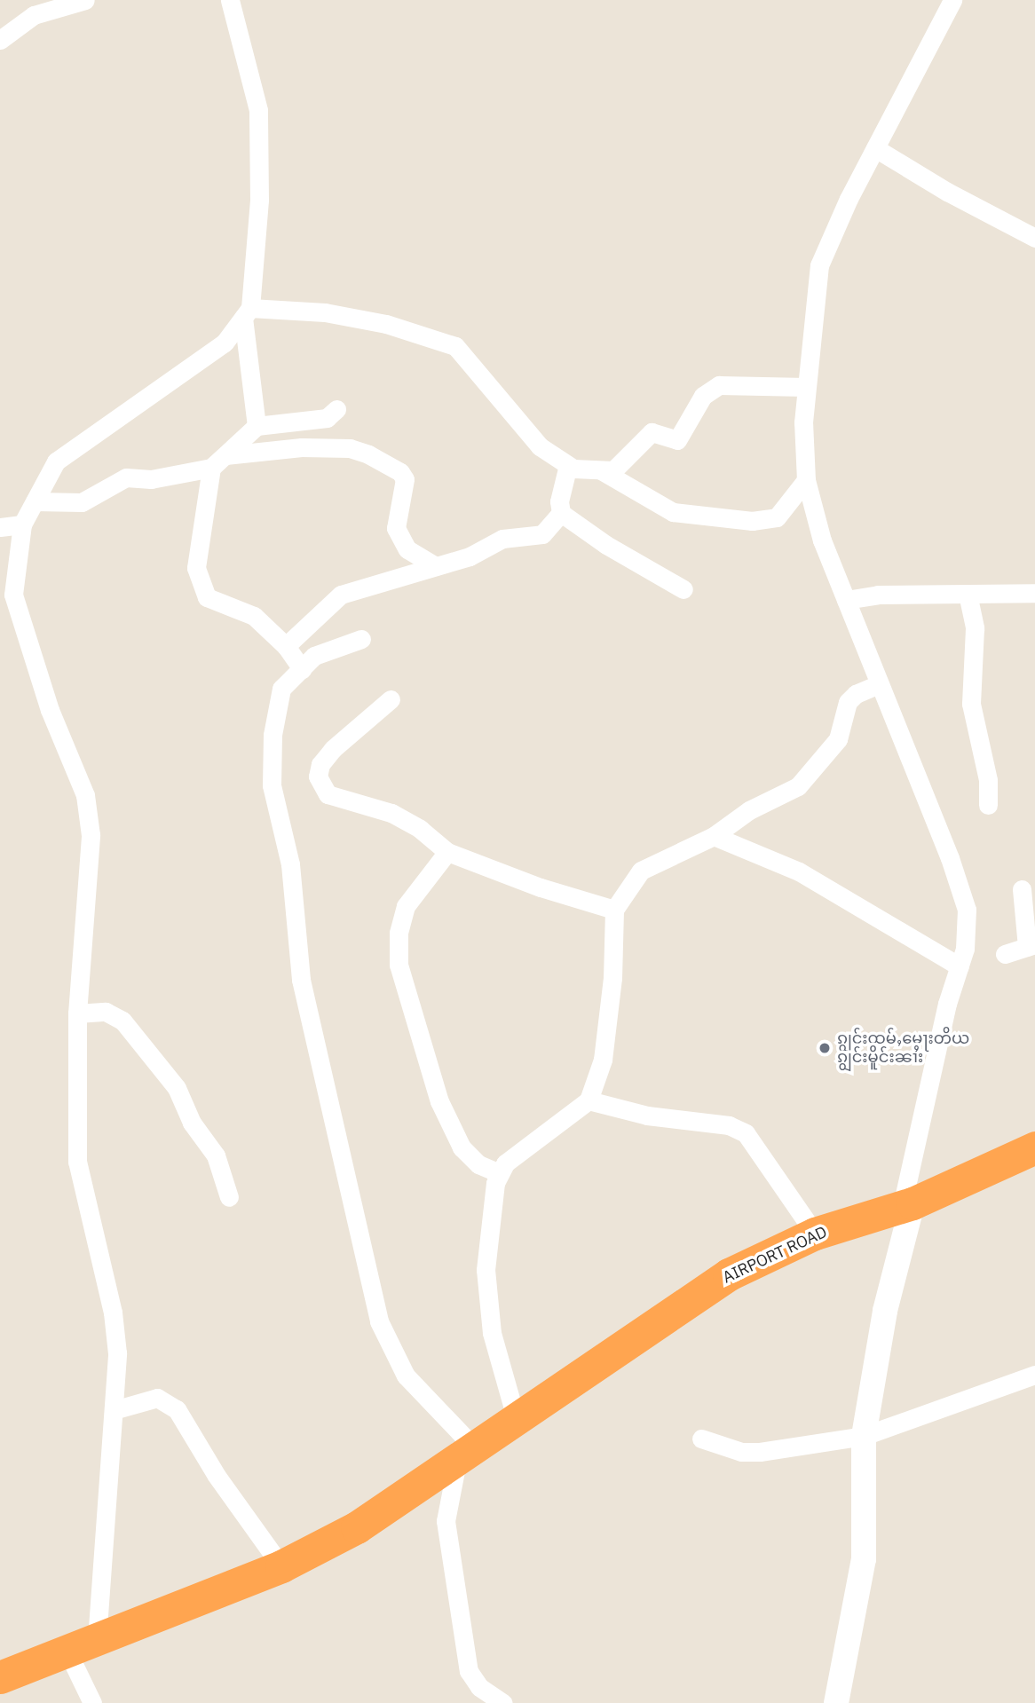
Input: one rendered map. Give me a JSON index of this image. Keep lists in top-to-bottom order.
{
  "streets": {
    "highway": ["AIRPORT ROAD"]
  },
  "places": ["ၵျွင်းထမ်ႇမေႃးတိယ ၵျွင်းမိူင်းၼၢႆး"]
}
